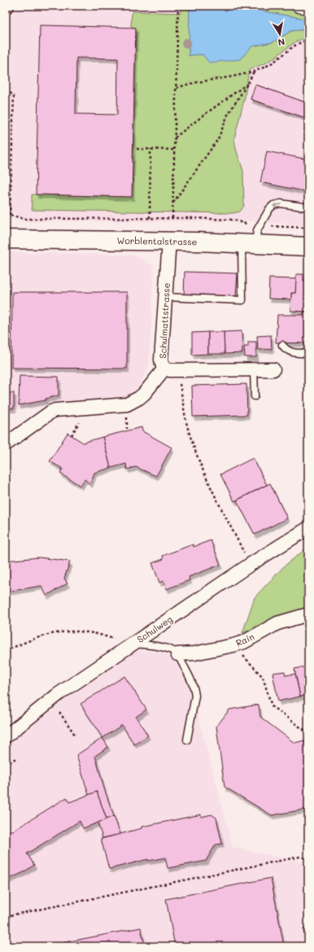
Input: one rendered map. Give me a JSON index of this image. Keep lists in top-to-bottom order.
{
  "streets": {
    "main road": ["Worblentalstrasse"],
    "street": ["Schulmattstrasse", "Schulweg", "Rain"]
  },
  "crossings": [
    ["Worblentalstrasse", "Schulmattstrasse"],
    ["Schulweg", "Rain"]
  ],
  "north": "bottom"
}
